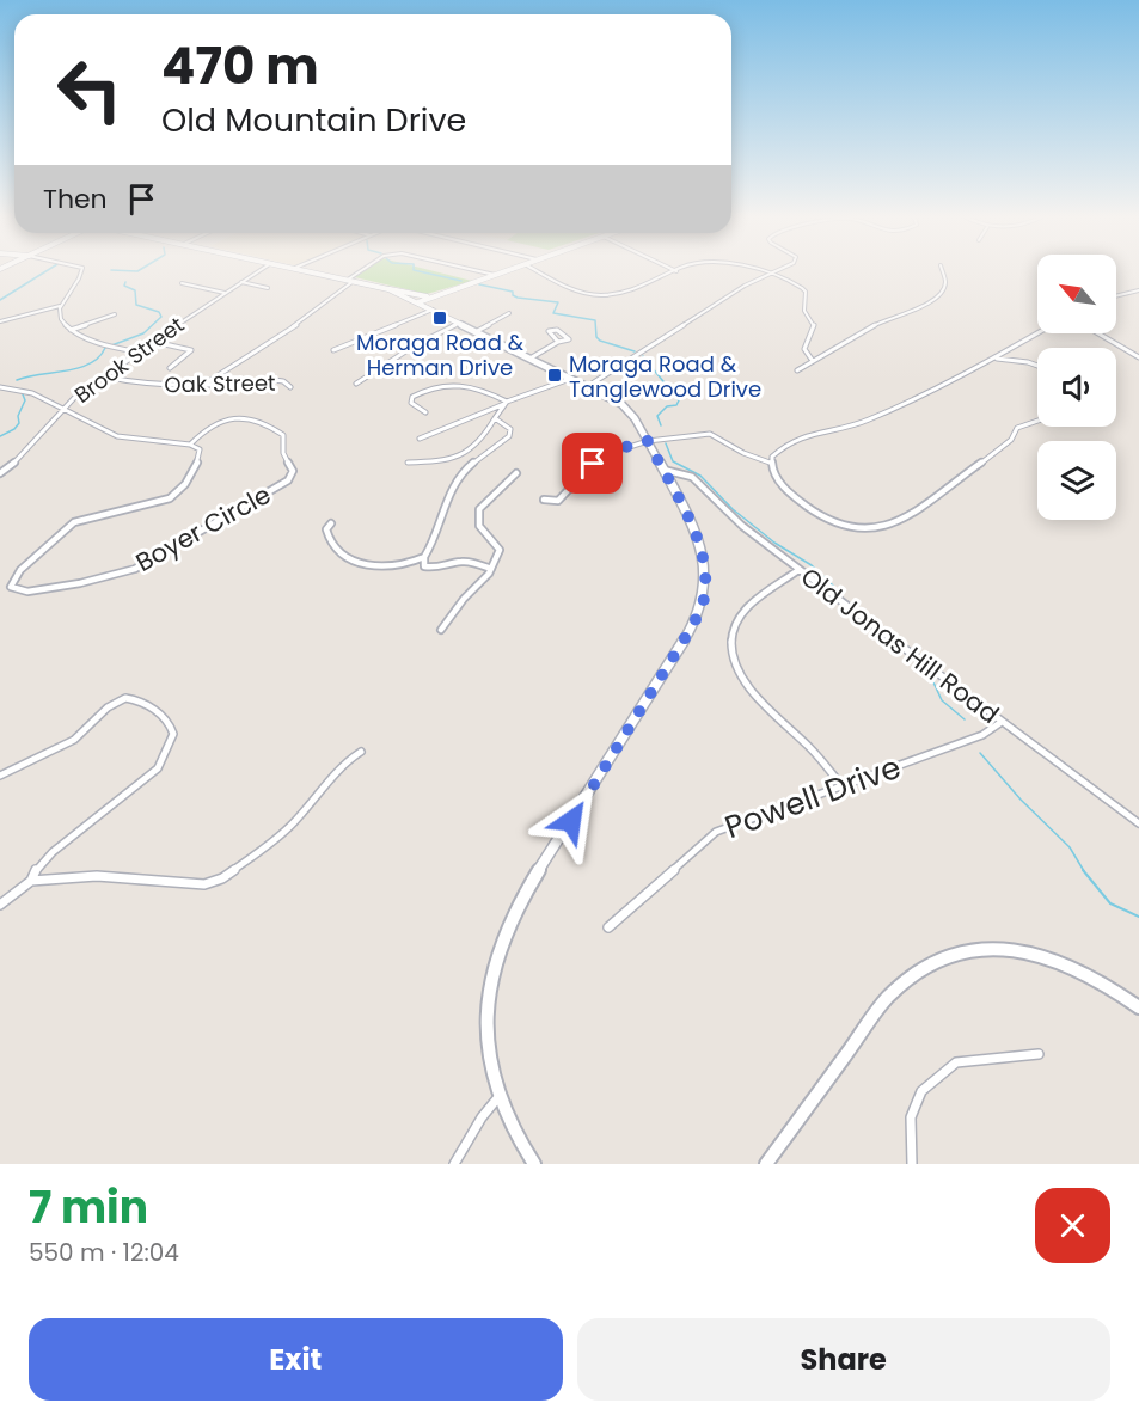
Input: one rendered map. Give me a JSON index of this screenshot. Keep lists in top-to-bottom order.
{
  "streets": {
    "street": [
      "Brook Street",
      "Oak Street",
      "Boyer Circle",
      "Old Jonas Hill Road",
      "Powell Drive"
    ]
  },
  "crossings": [
    ["Brook Street", "Oak Street"],
    ["Old Jonas Hill Road", "Powell Drive"]
  ],
  "places": {
    "transit": ["Moraga Road & Herman Drive", "Moraga Road & Tanglewood Drive"]
  },
  "north": "top left",
  "page": {
    "turn": ["470 m", "Old Mountain Drive"],
    "then": "Then",
    "heading": ["7 min", "550 m · 12:04"],
    "buttons": ["Exit", "Share"]
  }
}
